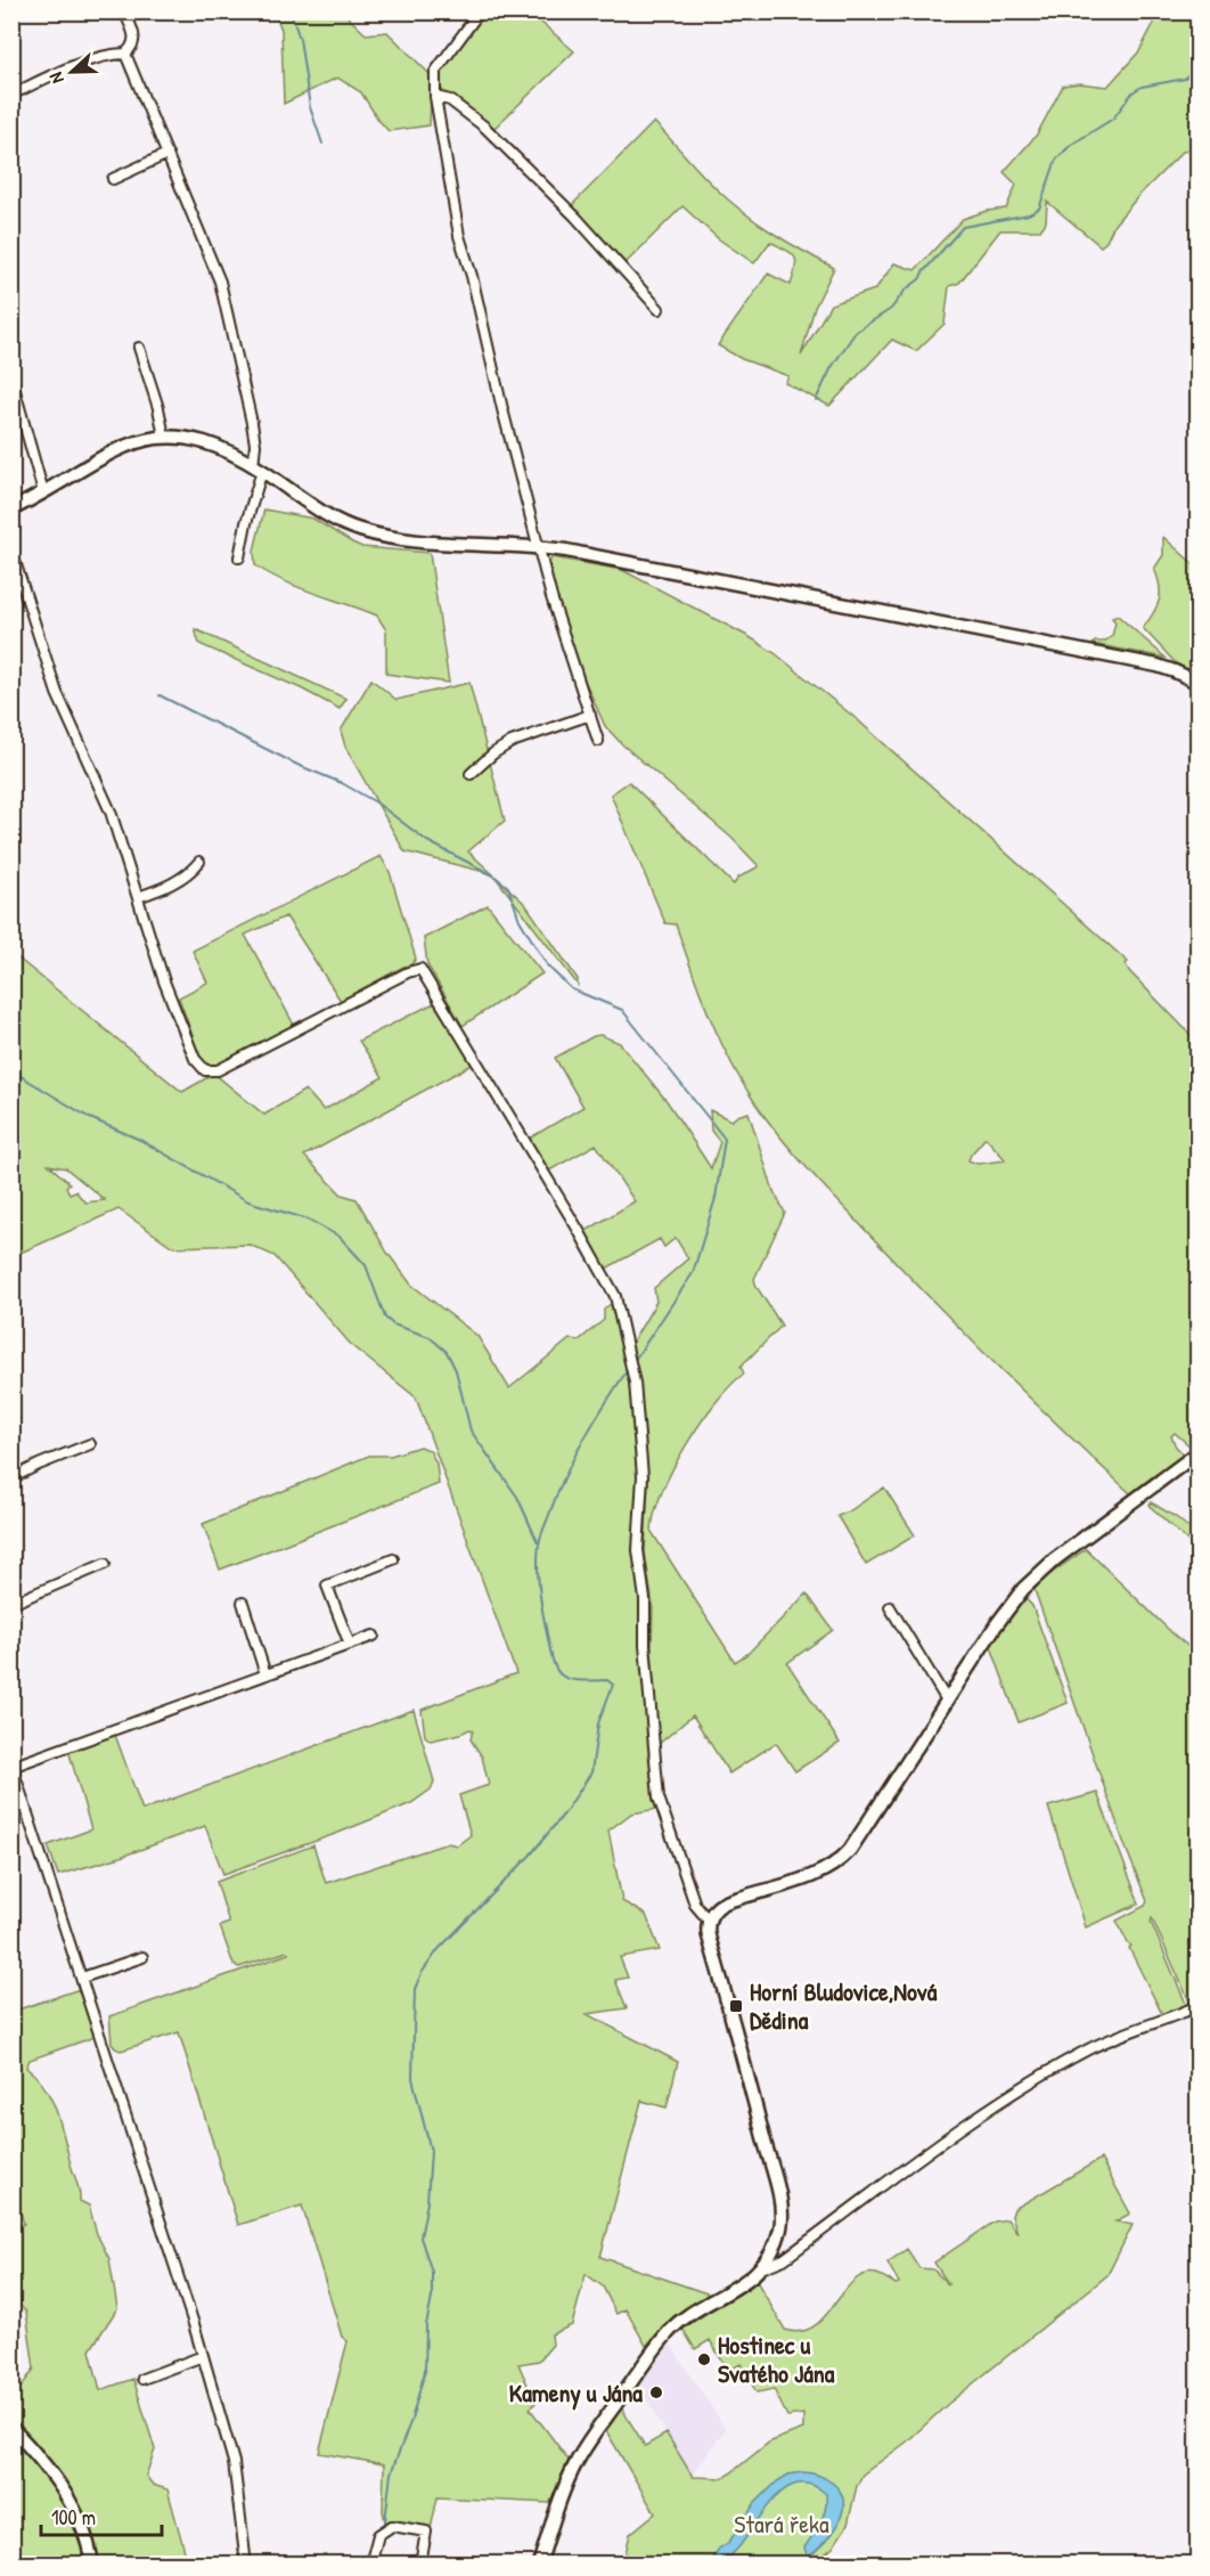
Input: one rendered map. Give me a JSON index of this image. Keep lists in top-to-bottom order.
{
  "parks": ["Stará řeka"],
  "places": {
    "transit": ["Horní Bludovice,Nová Dědina"],
    "other": ["Hostinec u Svatého Jána", "Kameny u Jána"]
  },
  "scale_bar": "100 m",
  "north": "left"
}
